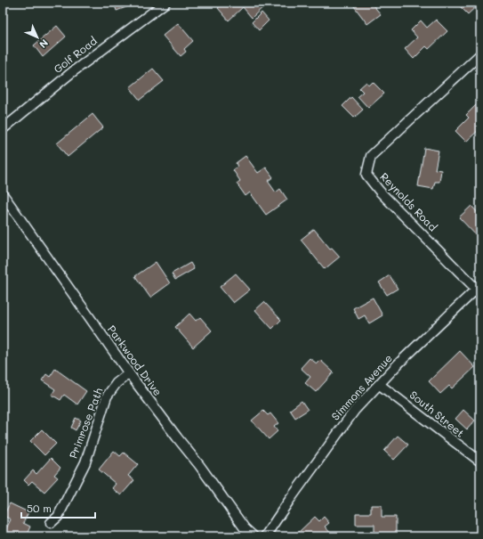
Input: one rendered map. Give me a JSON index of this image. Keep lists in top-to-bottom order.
{
  "streets": {
    "street": [
      "Golf Road",
      "Reynolds Road",
      "Parkwood Drive",
      "Simmons Avenue",
      "South Street",
      "Primrose Path"
    ]
  },
  "crossings": [
    ["Reynolds Road", "Simmons Avenue"],
    ["Parkwood Drive", "Primrose Path"],
    ["Simmons Avenue", "South Street"]
  ],
  "scale_bar": "50 m",
  "north": "bottom right"
}
